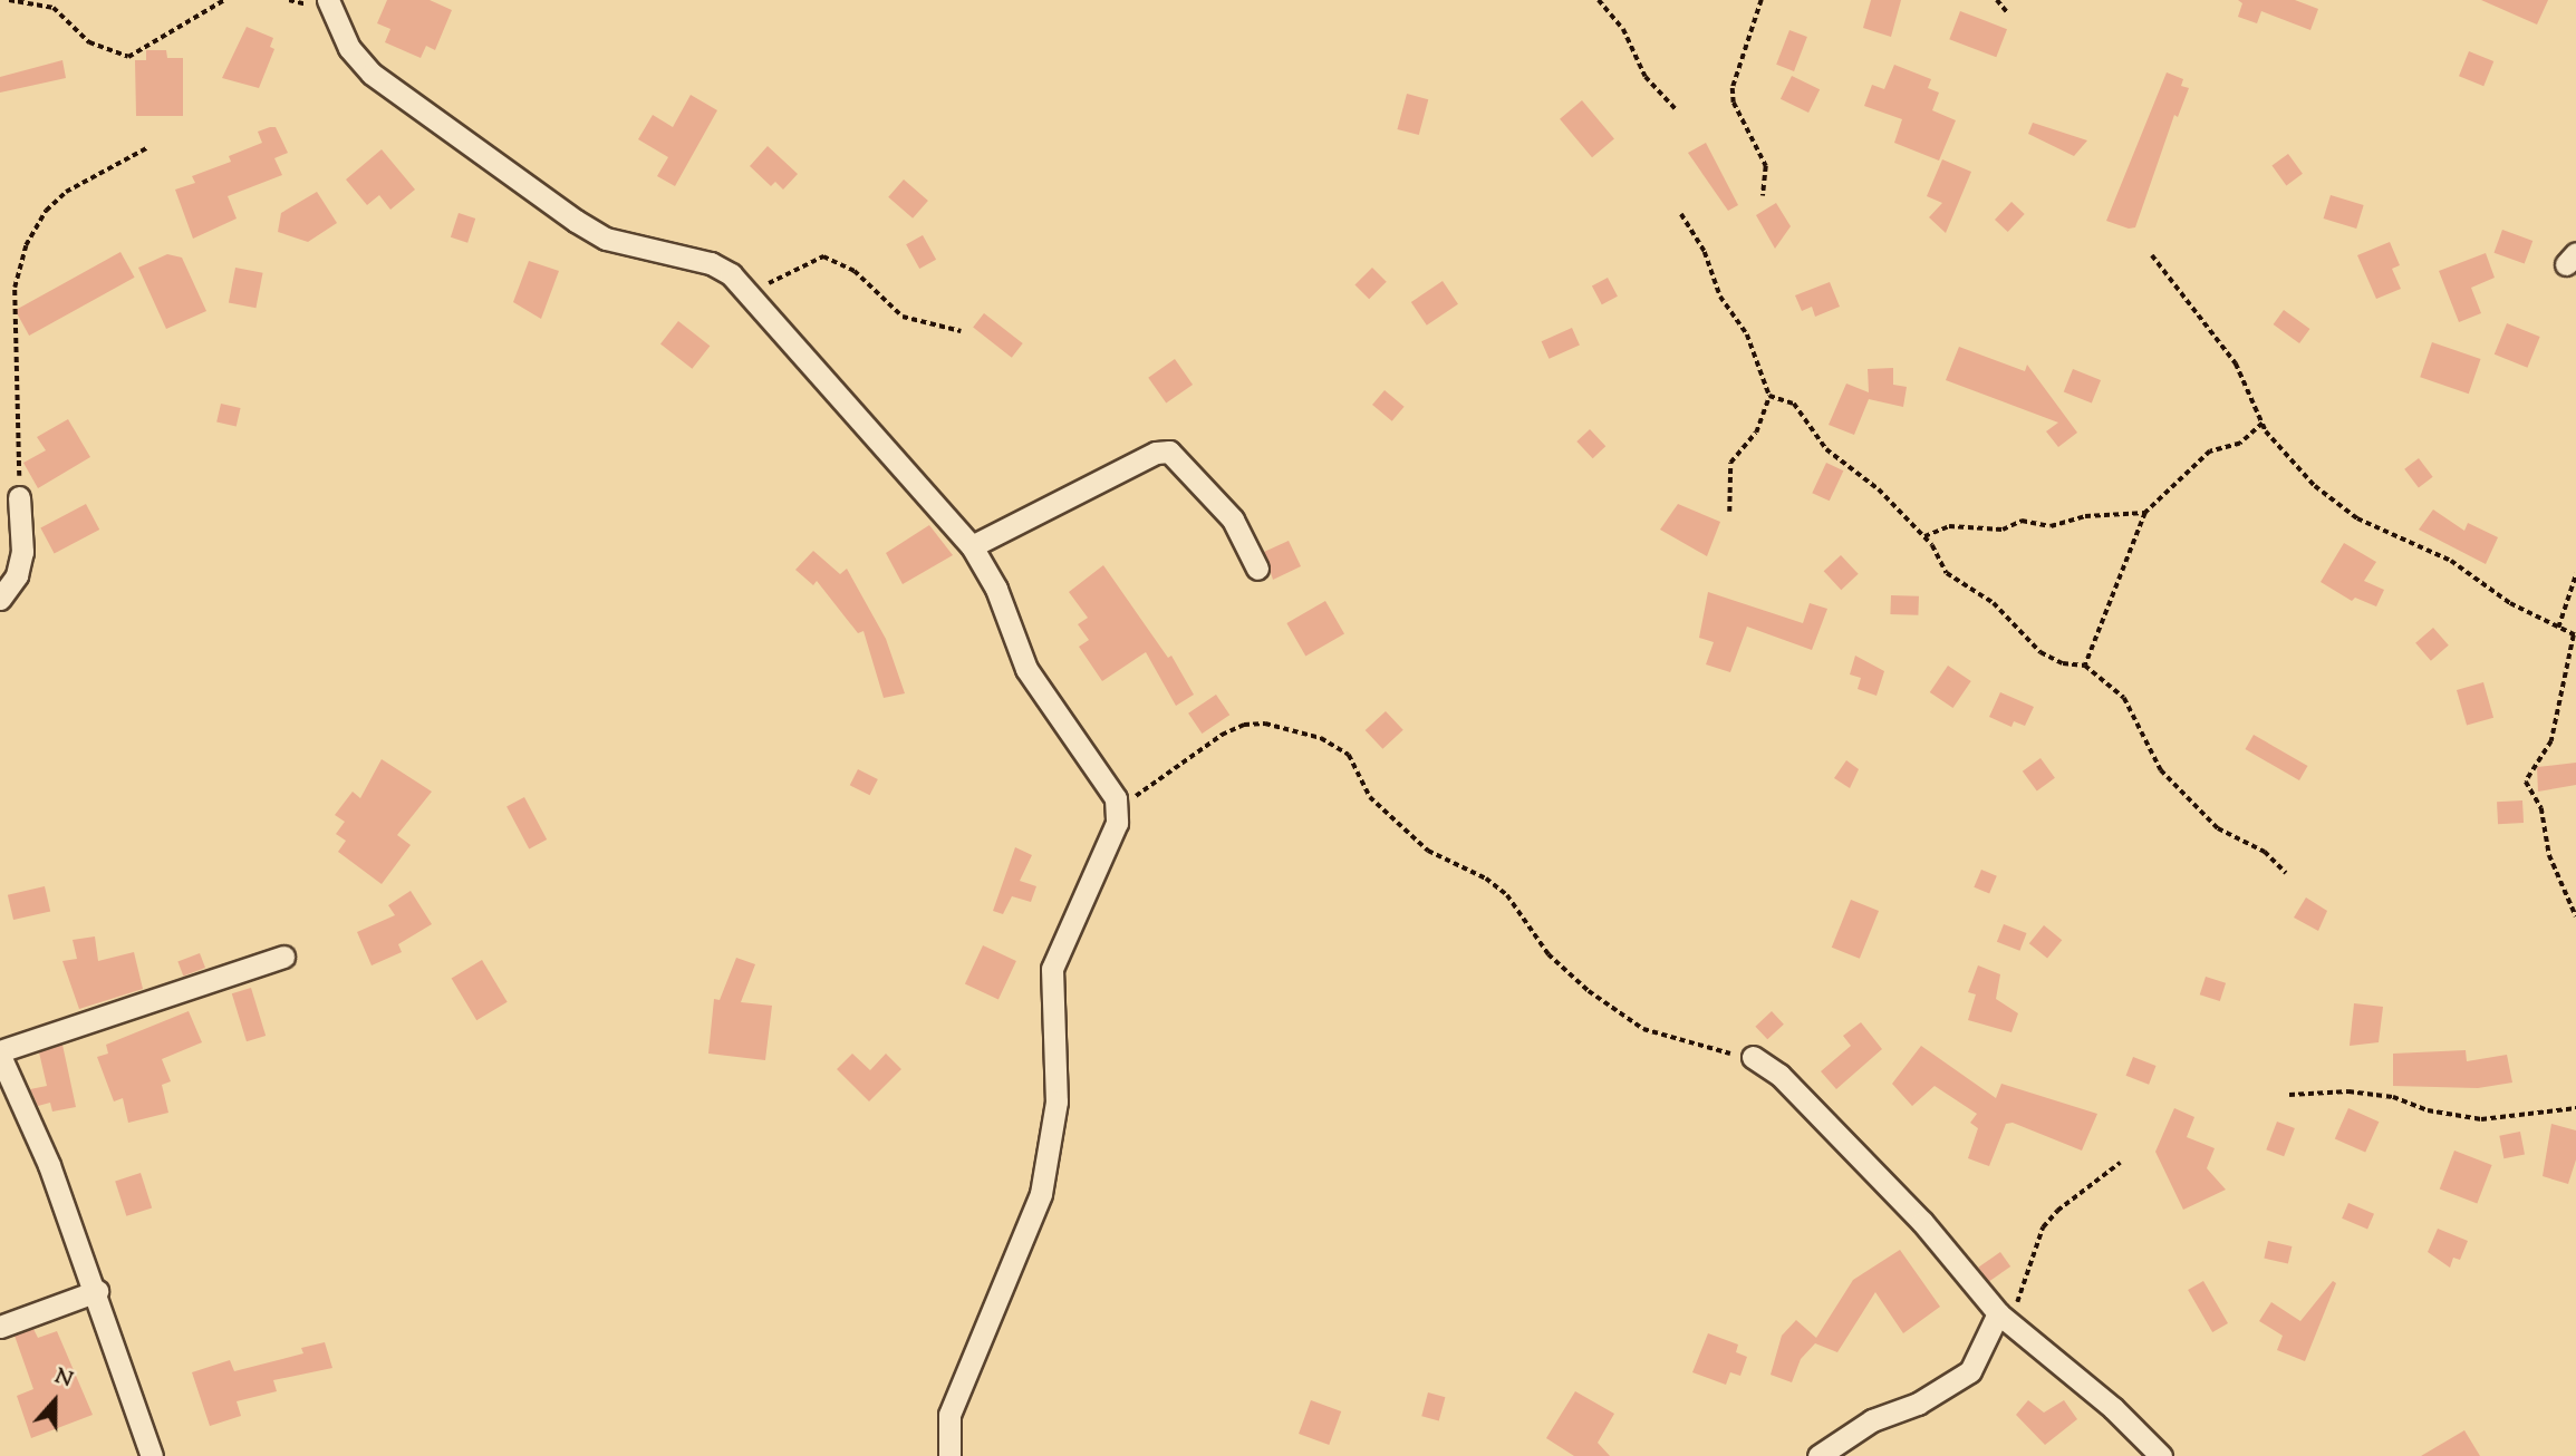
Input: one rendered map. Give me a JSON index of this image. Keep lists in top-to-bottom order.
{
  "north": "top"
}
